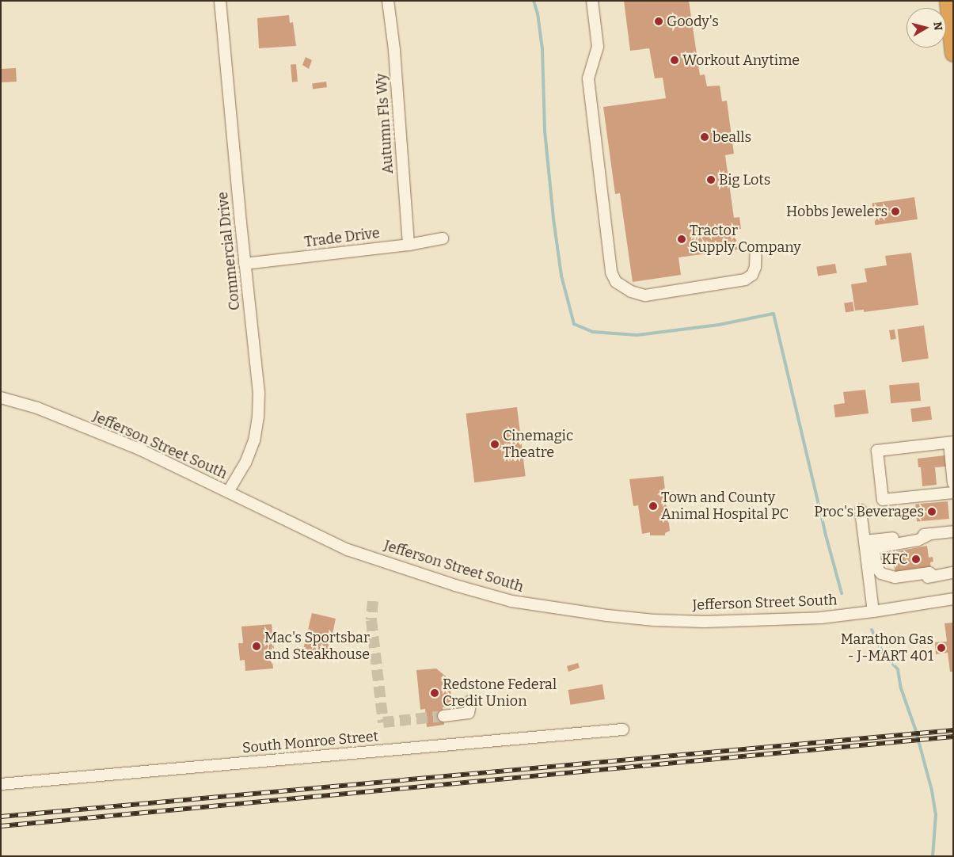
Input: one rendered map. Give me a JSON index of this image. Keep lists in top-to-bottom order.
{
  "streets": {
    "street": [
      "Autumn Fls Wy",
      "Trade Drive",
      "Commercial Drive",
      "Jefferson Street South",
      "South Monroe Street"
    ]
  },
  "crossings": [
    ["Autumn Fls Wy", "Trade Drive"],
    ["Trade Drive", "Commercial Drive"],
    ["Commercial Drive", "Jefferson Street South"]
  ],
  "places": [
    "Goody's",
    "Workout Anytime",
    "bealls",
    "Big Lots",
    "Hobbs Jewelers",
    "Tractor Supply Company",
    "Cinemagic Theatre",
    "Town and County Animal Hospital PC",
    "Proc's Beverages",
    "KFC",
    "Mac's Sportsbar and Steakhouse",
    "Marathon Gas - J-MART 401",
    "Redstone Federal Credit Union"
  ],
  "north": "right"
}
